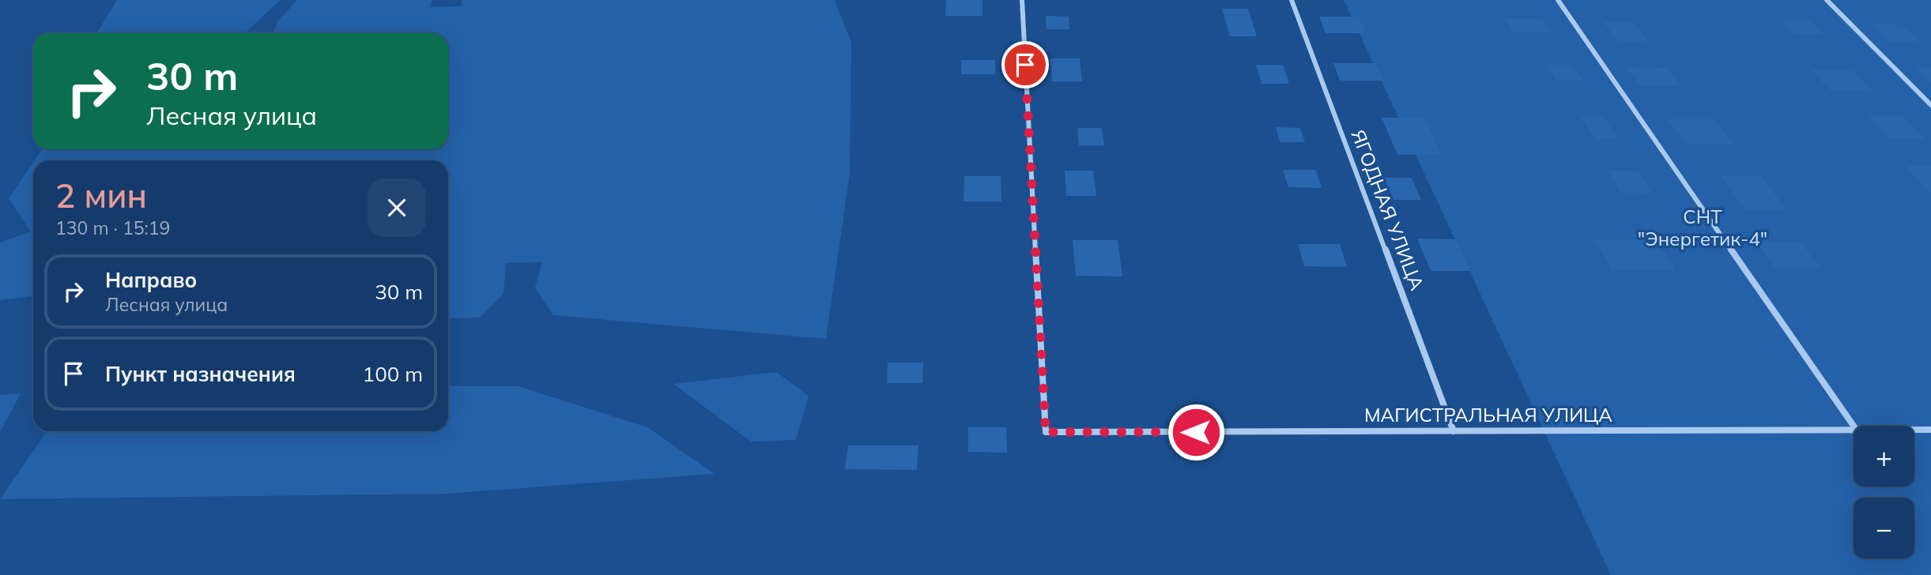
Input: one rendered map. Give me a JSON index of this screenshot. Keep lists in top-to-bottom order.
{
  "streets": {
    "street": ["ЯГОДНАЯ УЛИЦА", "МАГИСТРАЛЬНАЯ УЛИЦА"]
  },
  "crossings": [
    ["ЯГОДНАЯ УЛИЦА", "МАГИСТРАЛЬНАЯ УЛИЦА"]
  ],
  "parks": ["СНТ \"Энергетик-4\""],
  "page": {
    "turn": ["30 m", "Лесная улица"],
    "heading": ["2 мин", "130 m · 15:19"],
    "list": [
      {
        "name": "Направо",
        "note": "Лесная улица",
        "value": "30 m"
      },
      {
        "name": "Пункт назначения",
        "value": "100 m"
      }
    ],
    "map_buttons": ["+", "−"]
  }
}
